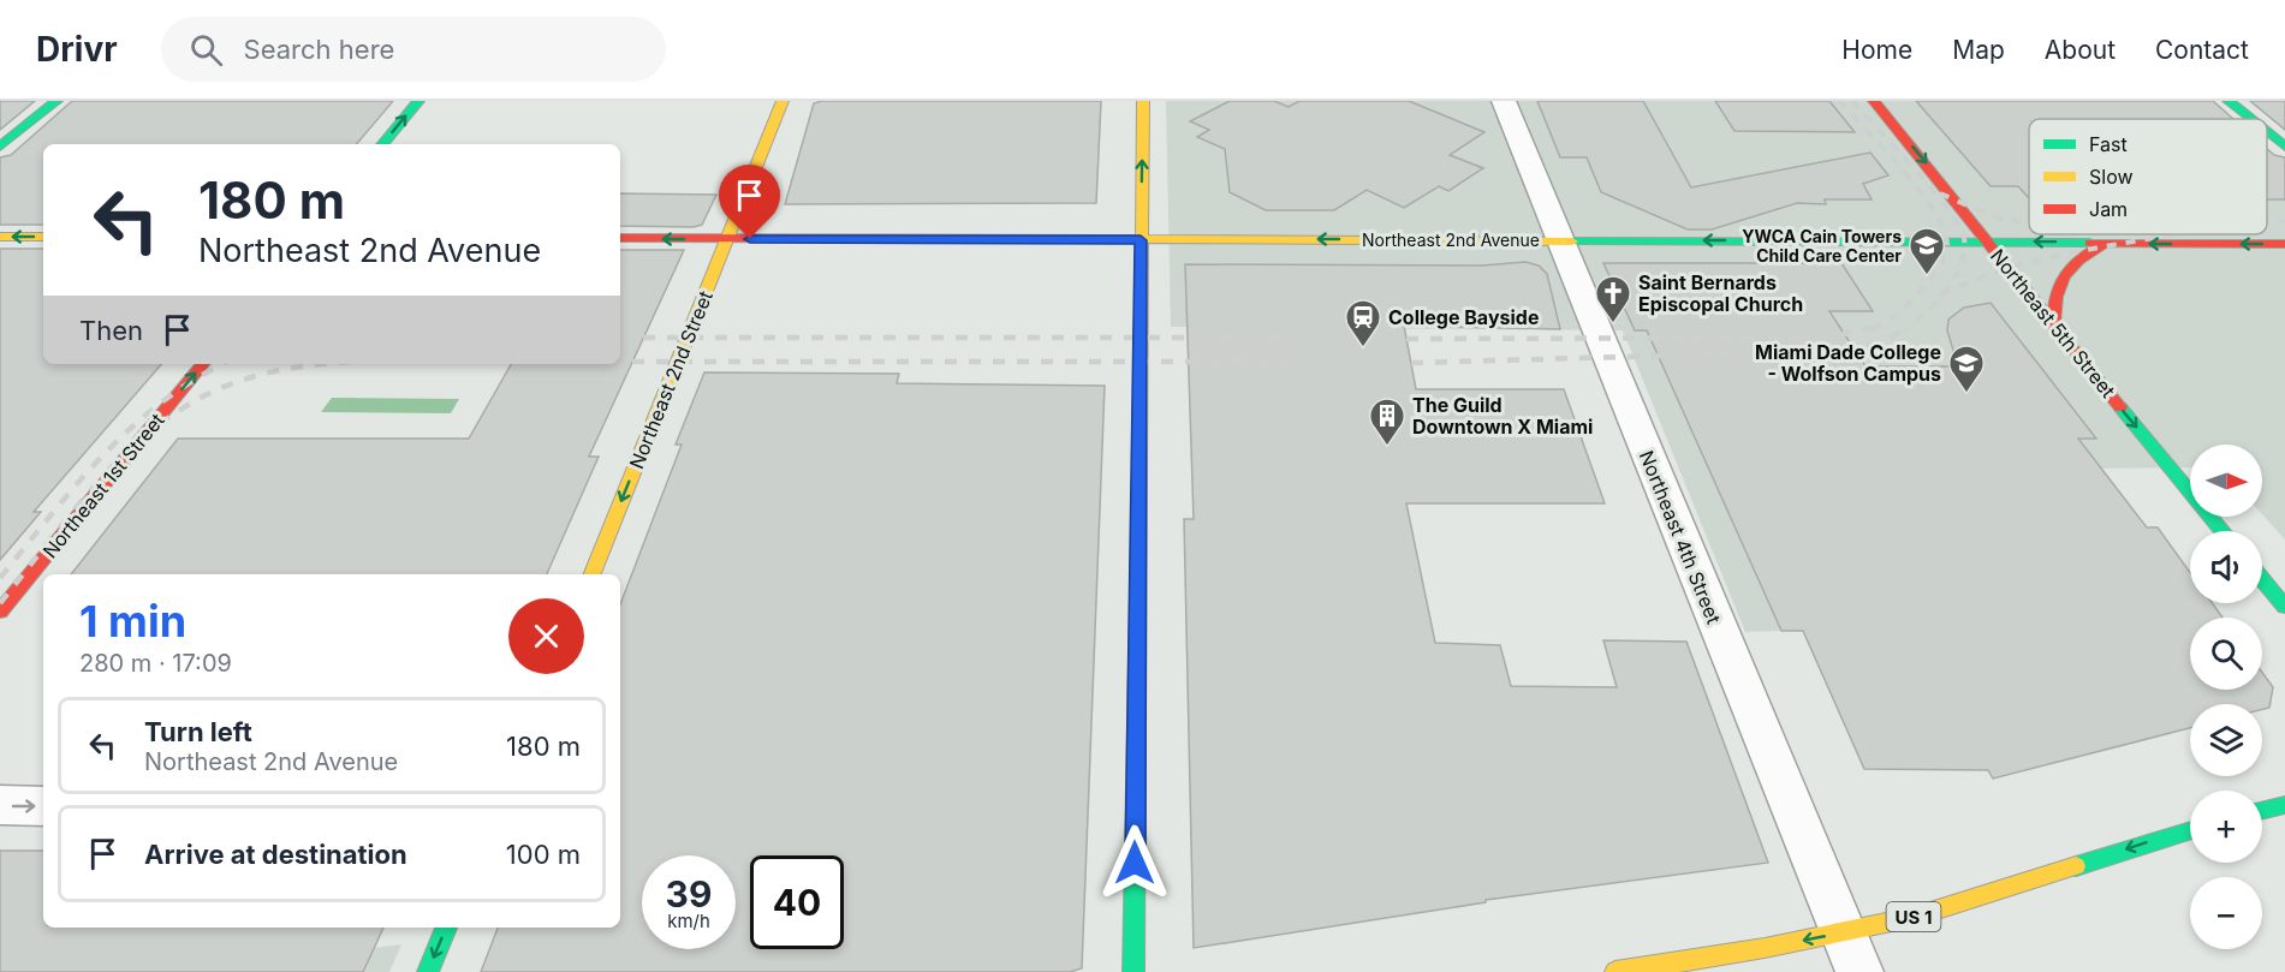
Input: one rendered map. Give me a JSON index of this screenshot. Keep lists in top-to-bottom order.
{
  "streets": {
    "main road": [
      "Northeast 2nd Avenue",
      "Northeast 5th Street",
      "Northeast 2nd Street",
      "Northeast 1st Street",
      "US 1"
    ],
    "street": ["Northeast 4th Street"]
  },
  "crossings": [
    ["Northeast 2nd Avenue", "Northeast 5th Street"],
    ["Northeast 2nd Avenue", "Northeast 2nd Street"],
    ["Northeast 2nd Avenue", "Northeast 4th Street"],
    ["Northeast 4th Street", "US 1"]
  ],
  "one_way": [
    "Northeast 2nd Avenue",
    "Northeast 5th Street",
    "Northeast 2nd Street",
    "Northeast 1st Street"
  ],
  "places": {
    "school or university": ["YWCA Cain Towers Child Care Center", "Miami Dade College - Wolfson Campus"],
    "church": ["Saint Bernards Episcopal Church"],
    "station": ["College Bayside"],
    "building": ["The Guild Downtown X Miami"]
  },
  "legend": ["Fast", "Slow", "Jam"],
  "north": "right",
  "page": {
    "header": "Drivr",
    "search": "Search here",
    "nav": [
      "Home",
      "Map",
      "About",
      "Contact"
    ],
    "turn": ["180 m", "Northeast 2nd Avenue"],
    "then": "Then",
    "map_buttons": ["+", "−"],
    "heading": ["1 min", "280 m · 17:09"],
    "list": [
      {
        "name": "Turn left",
        "note": "Northeast 2nd Avenue",
        "value": "180 m"
      },
      {
        "name": "Arrive at destination",
        "value": "100 m"
      }
    ],
    "speed": "39 km/h",
    "limit": "40"
  }
}
